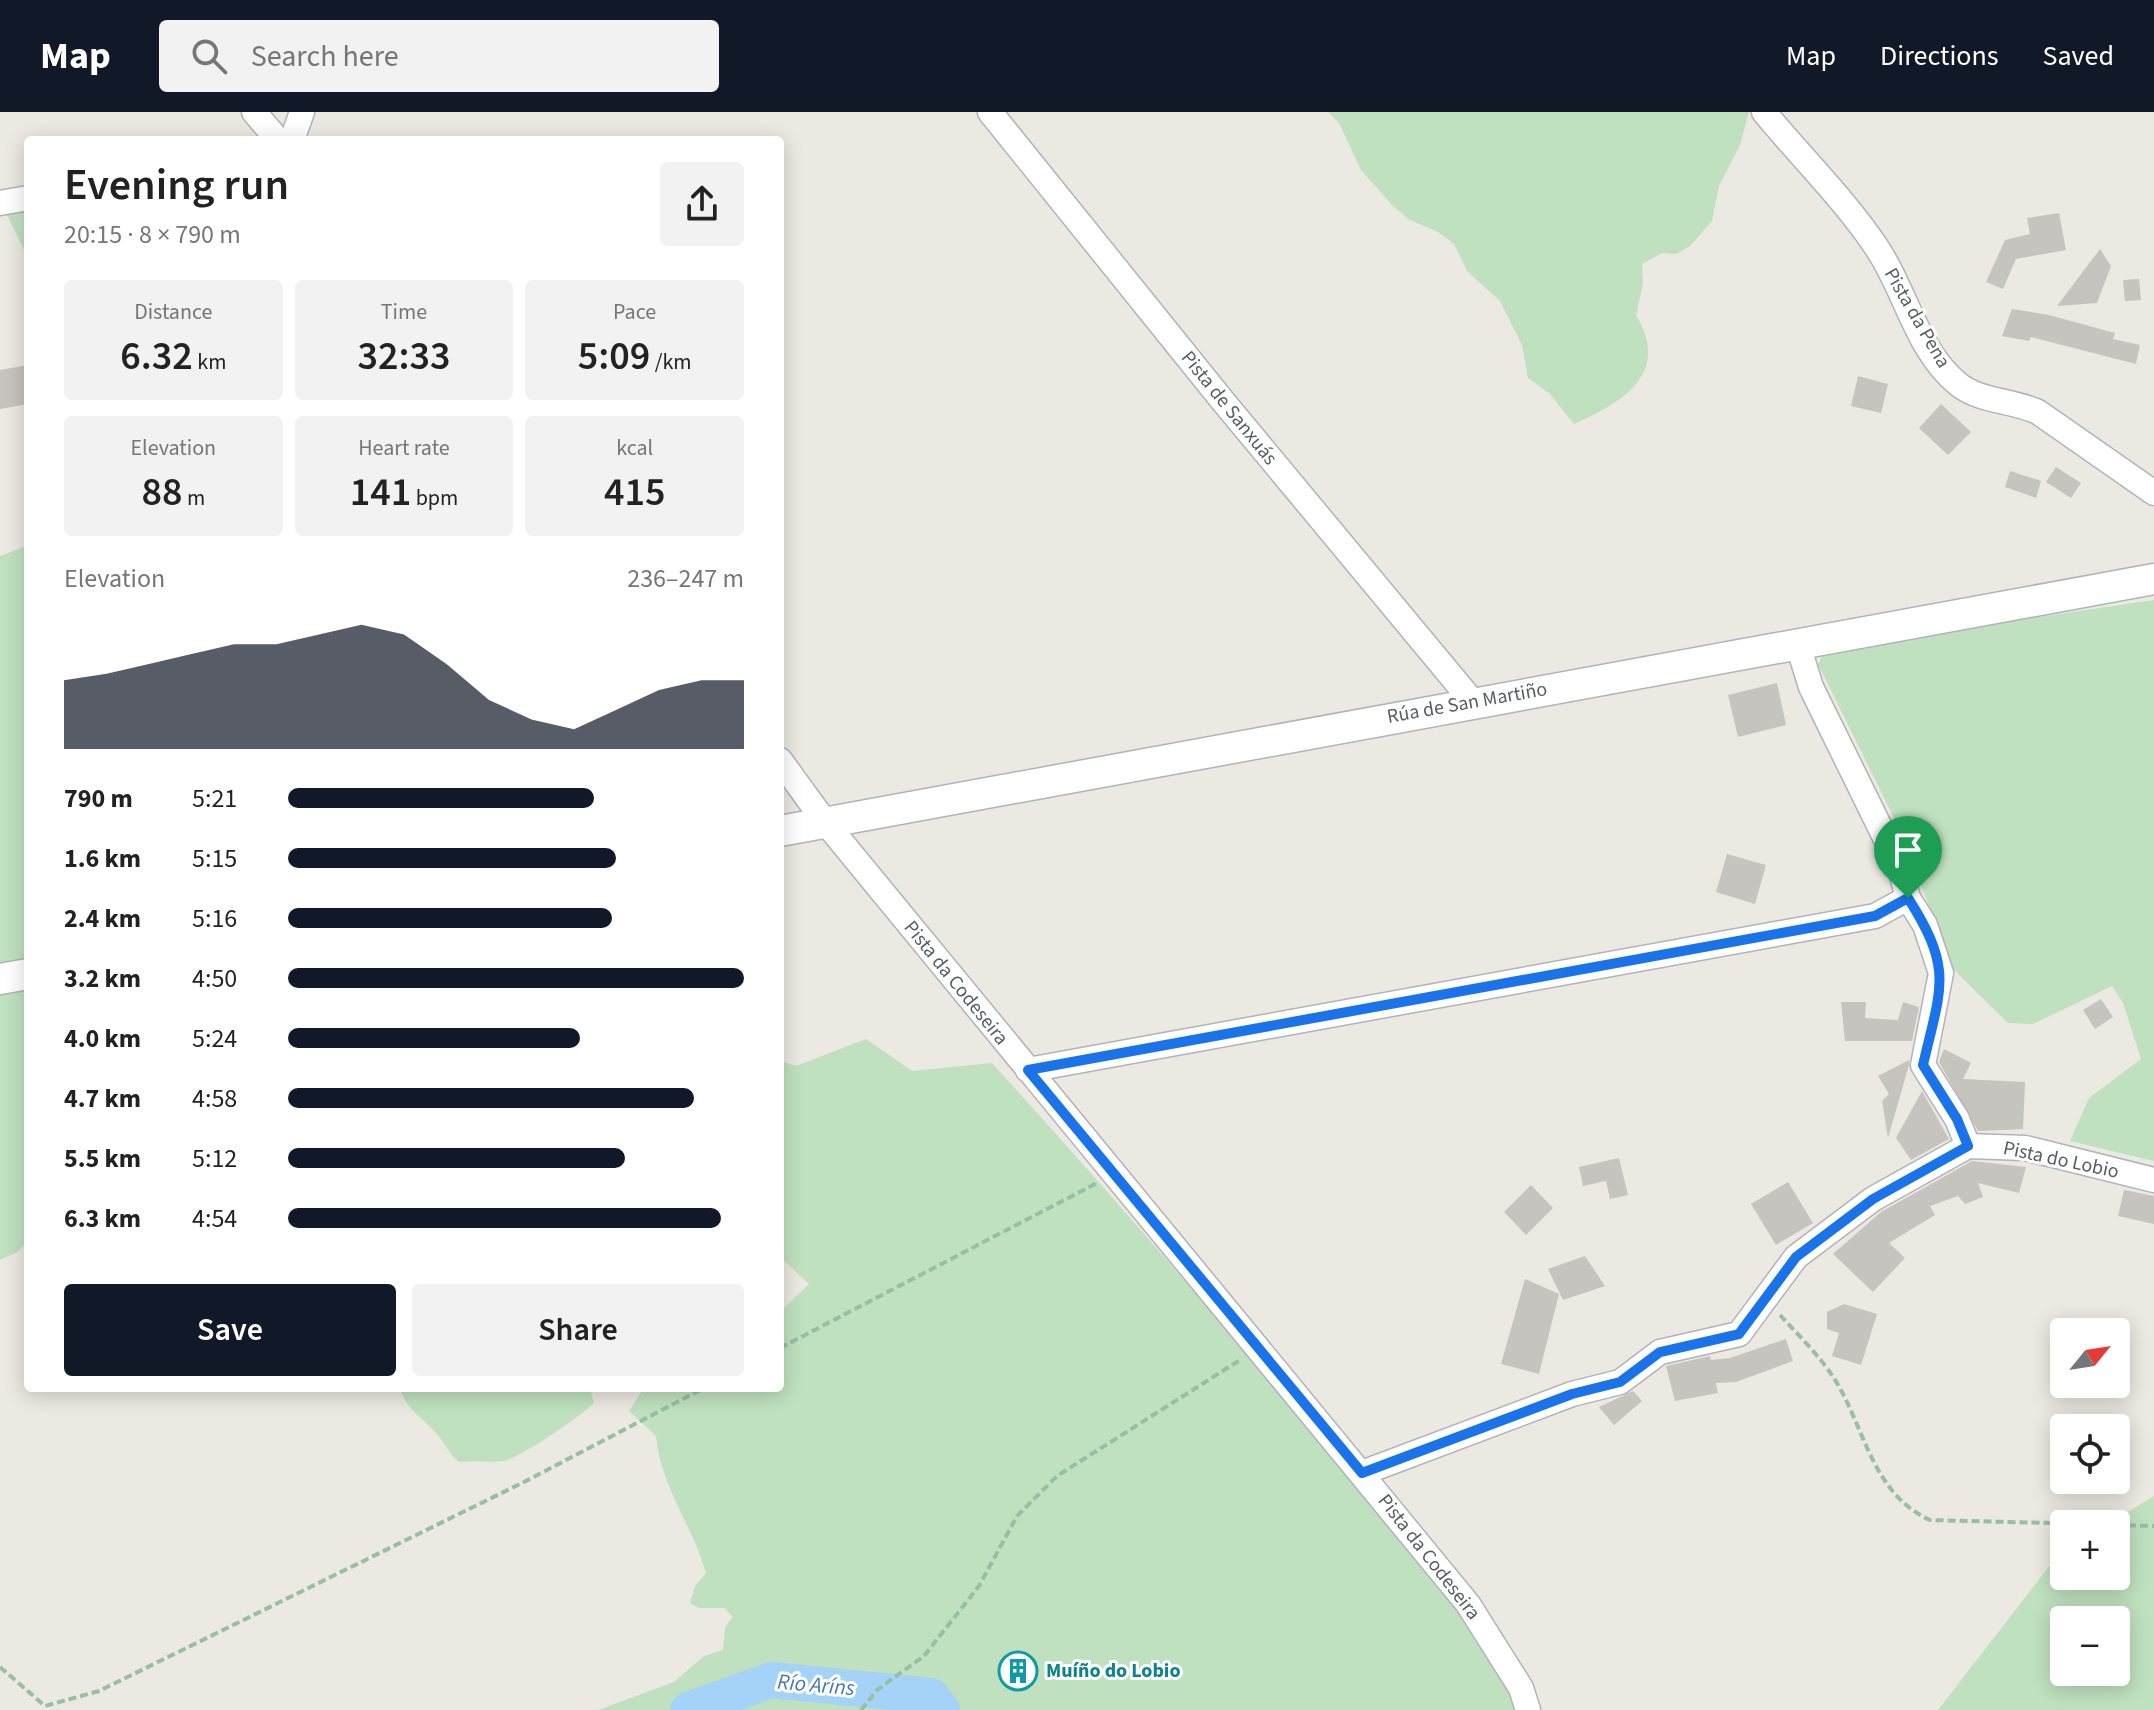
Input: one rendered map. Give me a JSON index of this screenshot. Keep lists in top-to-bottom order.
{
  "streets": {
    "street": [
      "Pista da Pena",
      "Pista de Sanxuás",
      "Rúa de San Martiño",
      "Pista da Codeseira",
      "Pista do Lobio"
    ]
  },
  "crossings": [
    ["Pista de Sanxuás", "Rúa de San Martiño"],
    ["Rúa de San Martiño", "Pista da Codeseira"]
  ],
  "water": ["Río Aríns"],
  "places": {
    "building": ["Muíño do Lobio"]
  },
  "north": "top right",
  "page": {
    "header": "Map",
    "search": "Search here",
    "nav": ["Map", "Directions", "Saved"],
    "heading": ["Evening run", "20:15 · 8 × 790 m"],
    "stats": [
      ["Distance", "6.32 km"],
      ["Time", "32:33"],
      ["Pace", "5:09 /km"],
      ["Elevation", "88 m"],
      ["Heart rate", "141 bpm"],
      ["kcal", "415"]
    ],
    "chart": ["Elevation", "236–247 m"],
    "list": [
      {
        "name": "790 m",
        "note": "5:21"
      },
      {
        "name": "1.6 km",
        "note": "5:15"
      },
      {
        "name": "2.4 km",
        "note": "5:16"
      },
      {
        "name": "3.2 km",
        "note": "4:50"
      },
      {
        "name": "4.0 km",
        "note": "5:24"
      },
      {
        "name": "4.7 km",
        "note": "4:58"
      },
      {
        "name": "5.5 km",
        "note": "5:12"
      },
      {
        "name": "6.3 km",
        "note": "4:54"
      }
    ],
    "buttons": ["Save", "Share"],
    "map_buttons": ["+", "−"]
  }
}
